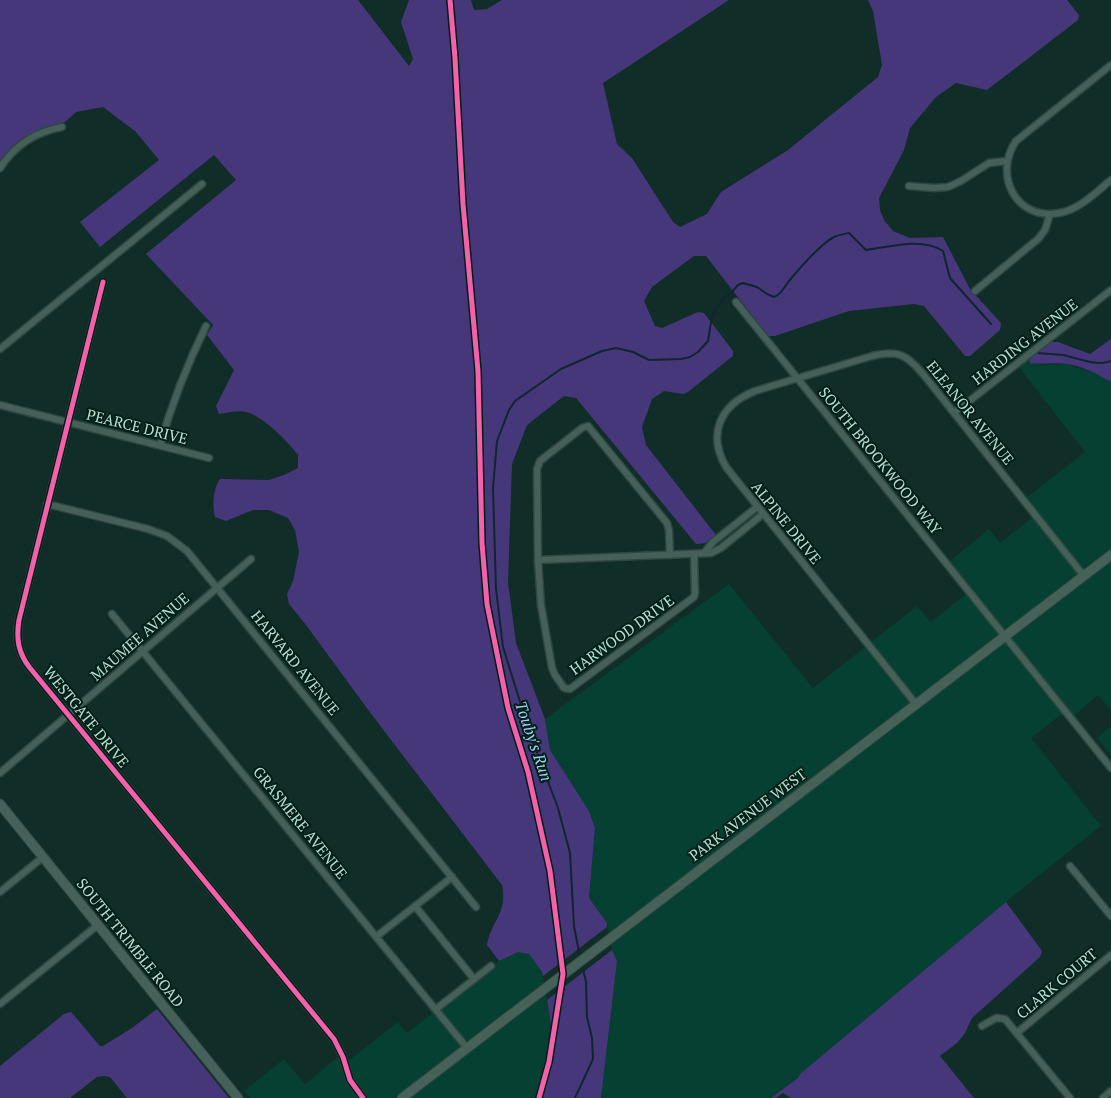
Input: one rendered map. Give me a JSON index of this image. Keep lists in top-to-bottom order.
{
  "streets": {
    "main road": ["PARK AVENUE WEST", "SOUTH TRIMBLE ROAD"],
    "street": [
      "HARDING AVENUE",
      "ELEANOR AVENUE",
      "PEARCE DRIVE",
      "SOUTH BROOKWOOD WAY",
      "ALPINE DRIVE",
      "HARWOOD DRIVE",
      "MAUMEE AVENUE",
      "HARVARD AVENUE",
      "WESTGATE DRIVE",
      "GRASMERE AVENUE",
      "CLARK COURT"
    ]
  },
  "crossings": [
    ["HARDING AVENUE", "ELEANOR AVENUE"],
    ["ELEANOR AVENUE", "SOUTH BROOKWOOD WAY"],
    ["ELEANOR AVENUE", "ALPINE DRIVE"],
    ["ELEANOR AVENUE", "PARK AVENUE WEST"],
    ["PEARCE DRIVE", "WESTGATE DRIVE"],
    ["SOUTH BROOKWOOD WAY", "ALPINE DRIVE"],
    ["SOUTH BROOKWOOD WAY", "PARK AVENUE WEST"],
    ["ALPINE DRIVE", "PARK AVENUE WEST"],
    ["MAUMEE AVENUE", "HARVARD AVENUE"],
    ["MAUMEE AVENUE", "WESTGATE DRIVE"],
    ["MAUMEE AVENUE", "GRASMERE AVENUE"],
    ["HARVARD AVENUE", "WESTGATE DRIVE"],
    ["PARK AVENUE WEST", "GRASMERE AVENUE"]
  ],
  "water": ["Touby's Run"]
}
